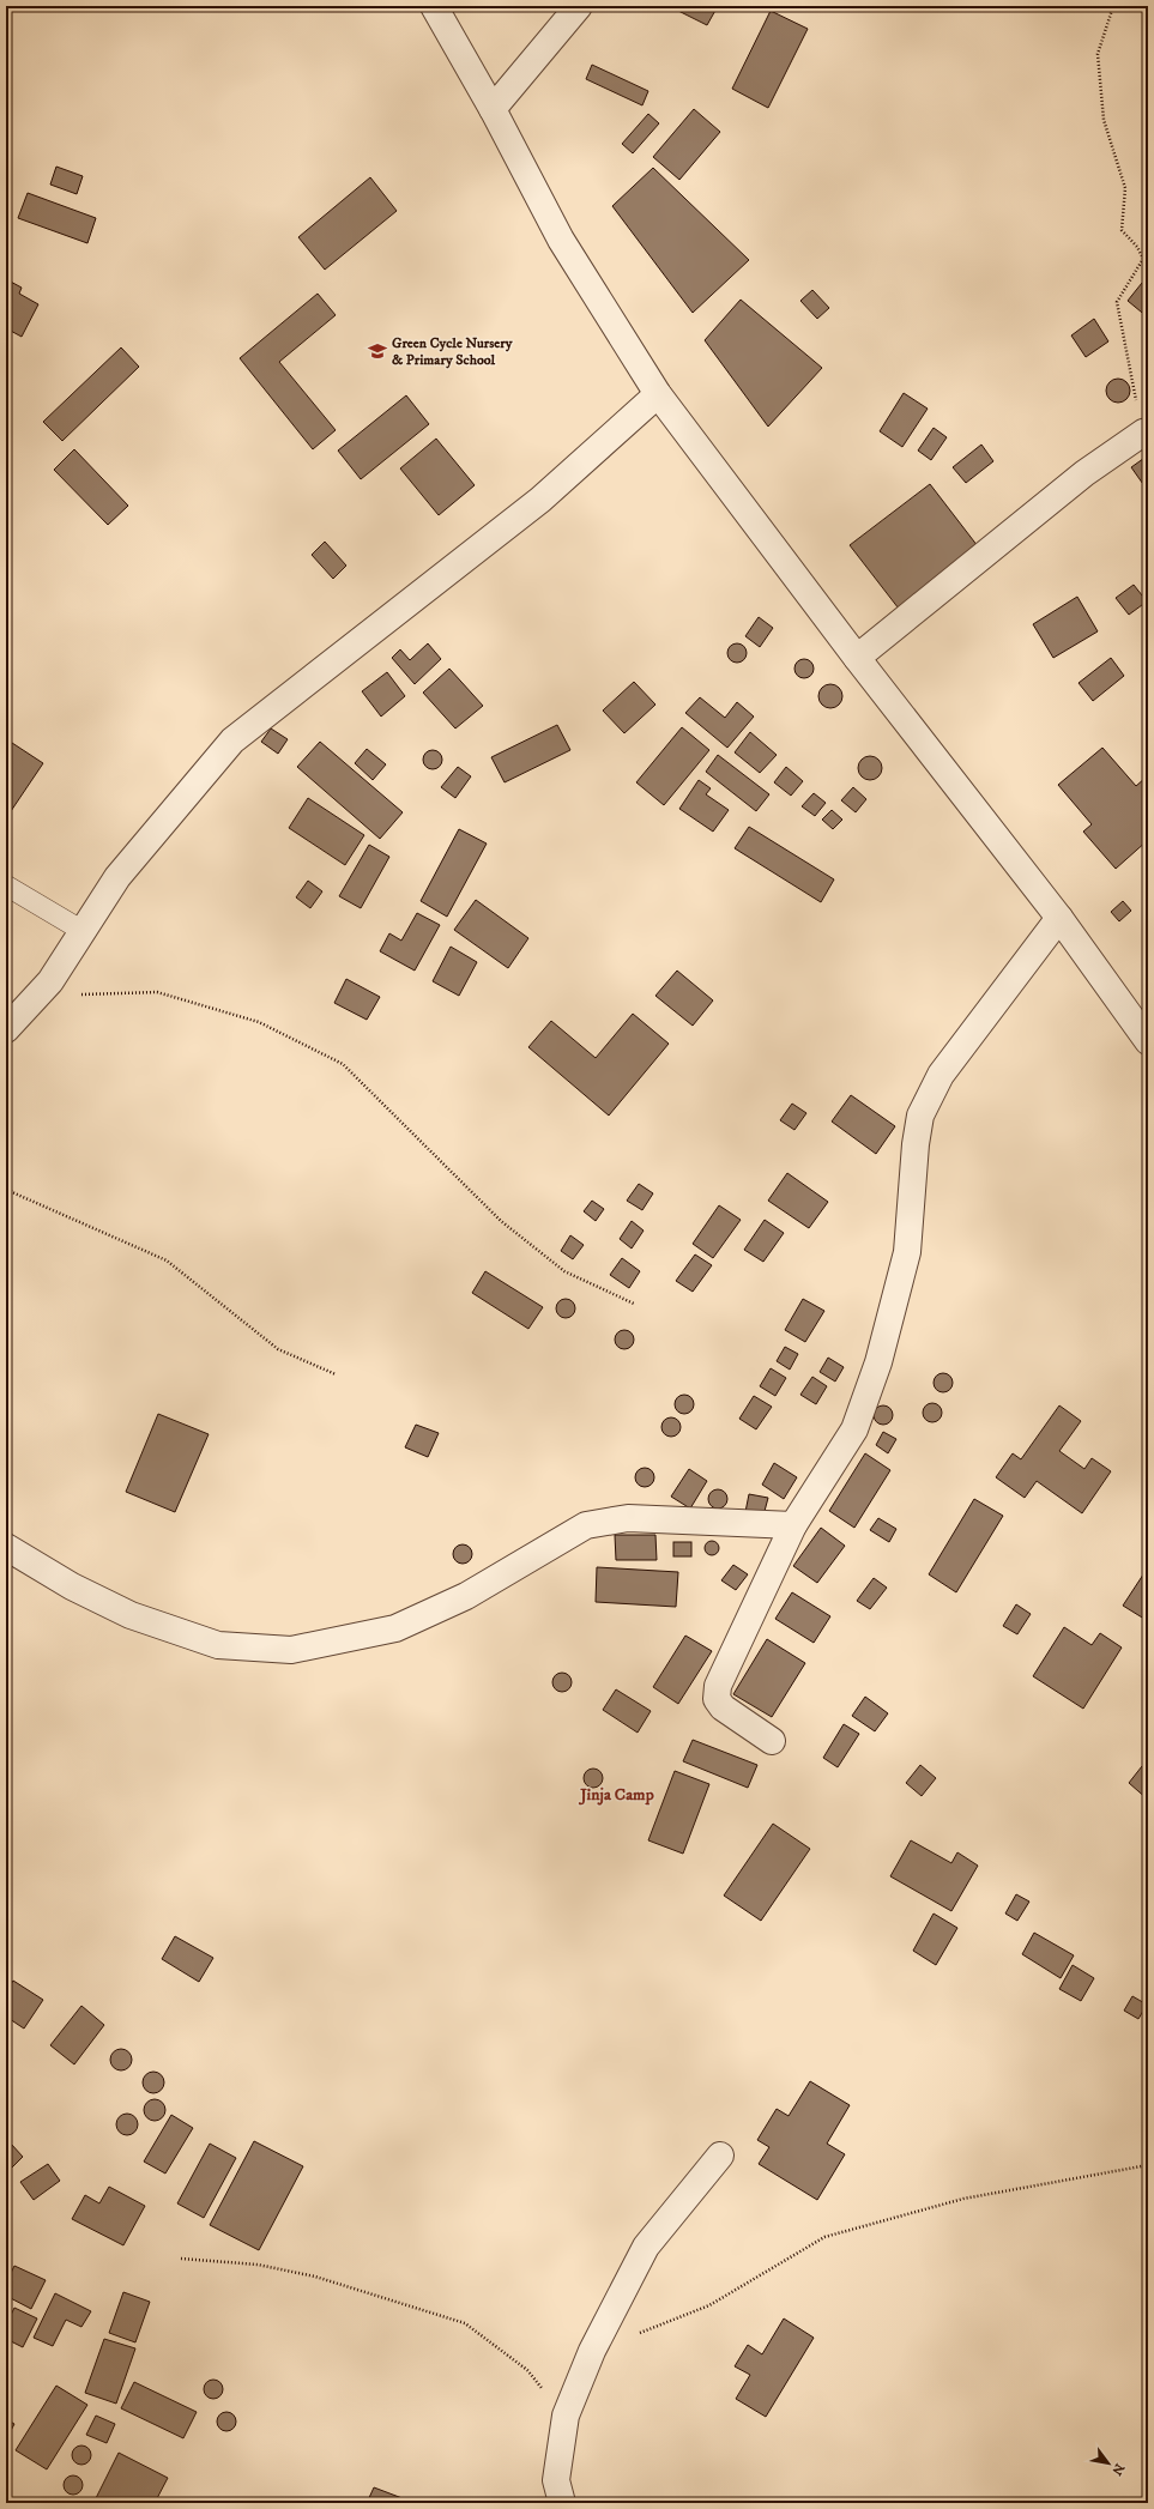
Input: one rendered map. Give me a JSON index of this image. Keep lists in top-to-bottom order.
{
  "districts": ["Jinja Camp"],
  "places": {
    "school or university": ["Green Cycle Nursery & Primary School"]
  },
  "north": "bottom right"
}
